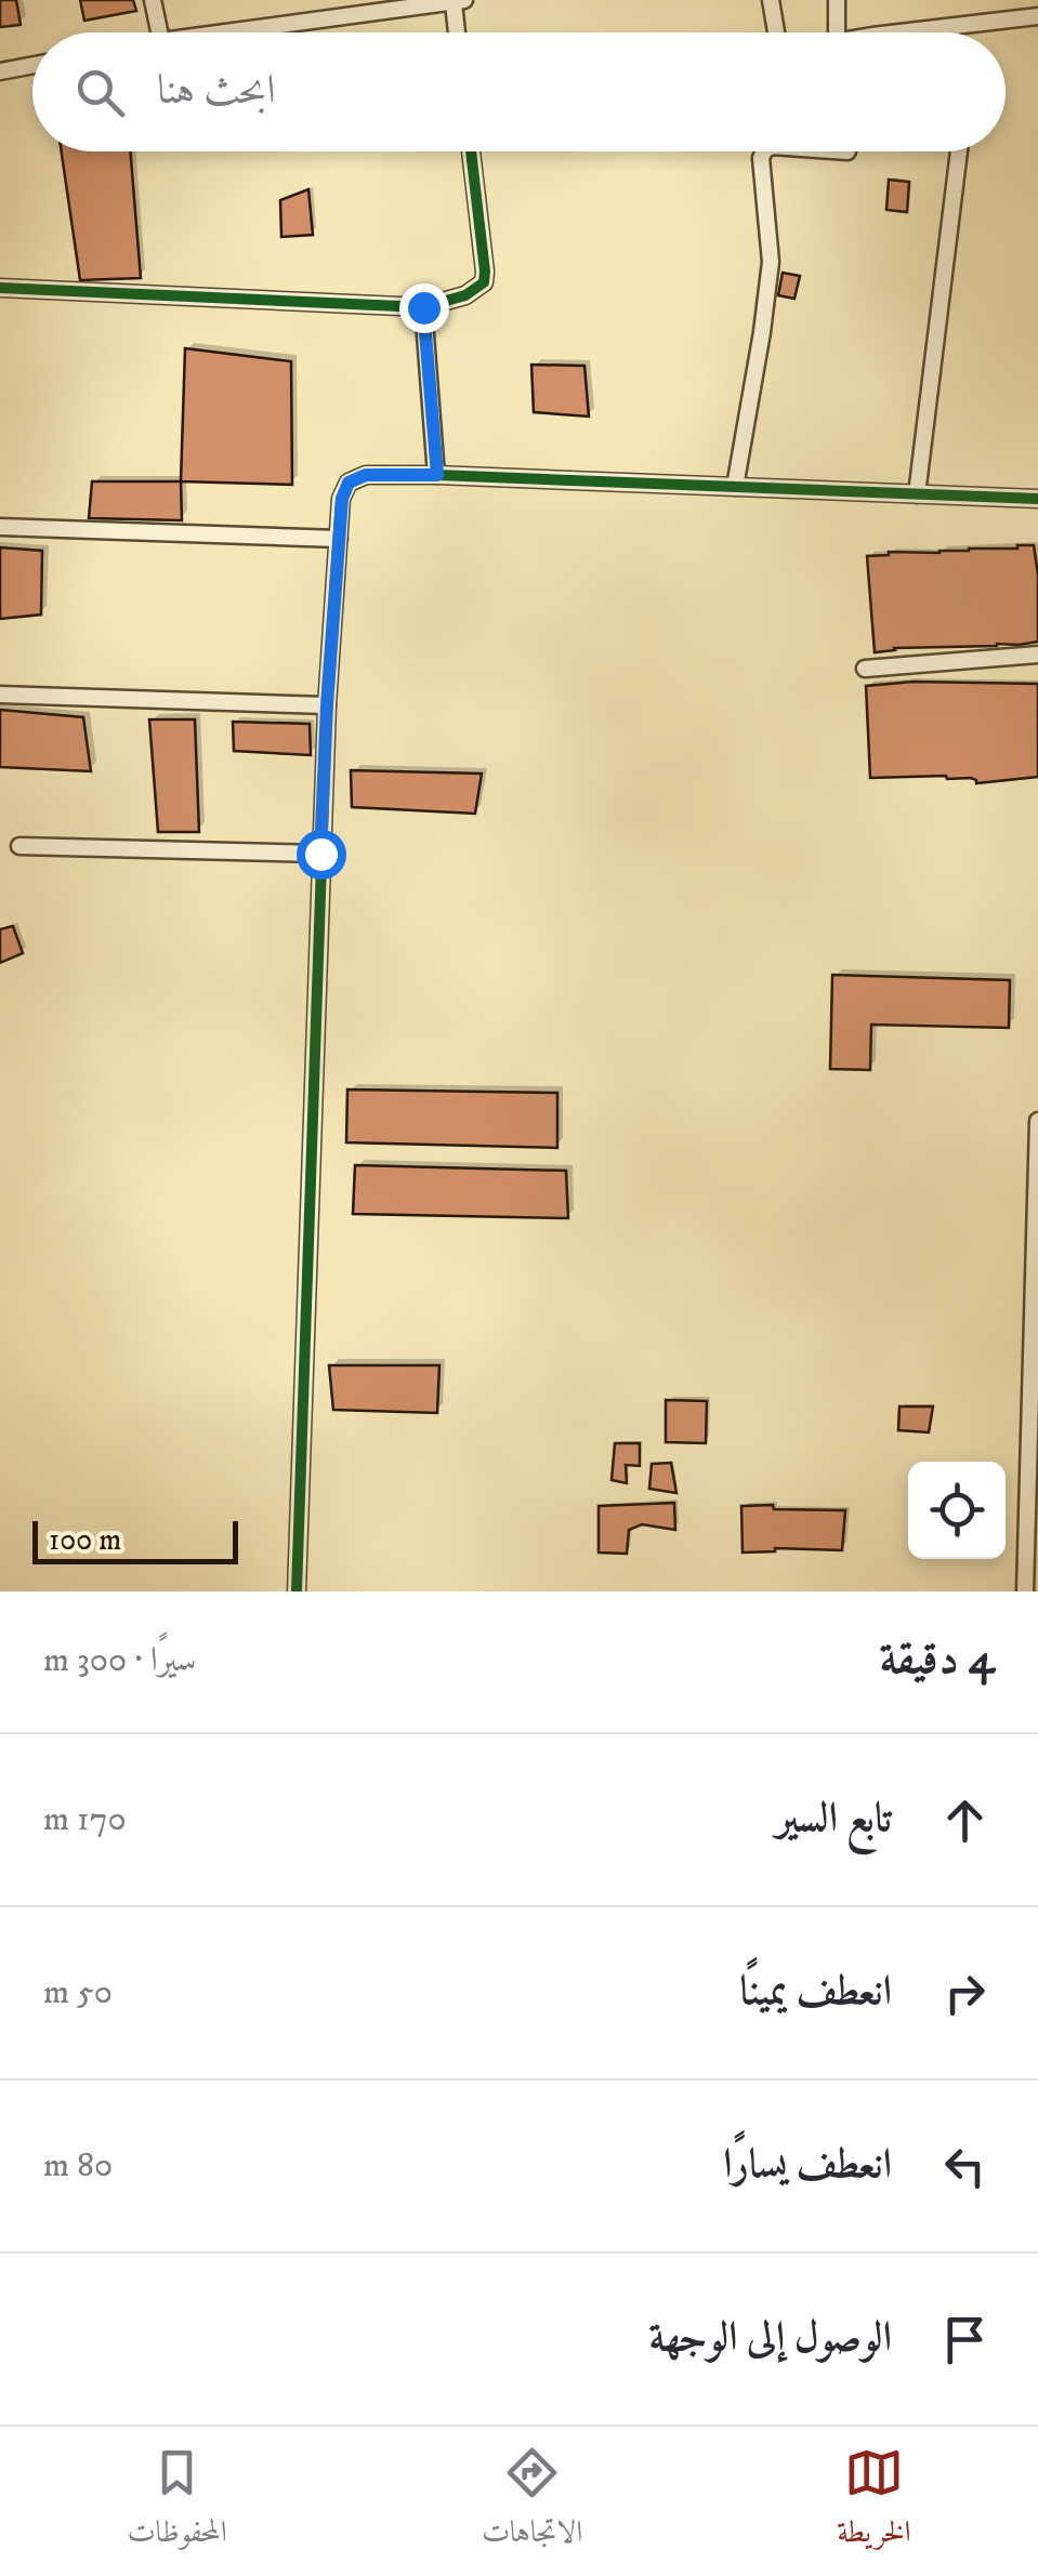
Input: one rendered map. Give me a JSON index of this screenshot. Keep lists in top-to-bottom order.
{
  "scale_bar": "100 m",
  "page": {
    "search": "ابحث هنا",
    "scale": "100 m",
    "heading": ["4 دقيقة", "سيرًا · 300 m"],
    "list": [
      ["تابع السير", "170 m"],
      ["انعطف يمينًا", "50 m"],
      ["انعطف يسارًا", "80 m"],
      "الوصول إلى الوجهة"
    ],
    "nav": ["الخريطة", "الاتجاهات", "المحفوظات"]
  }
}
